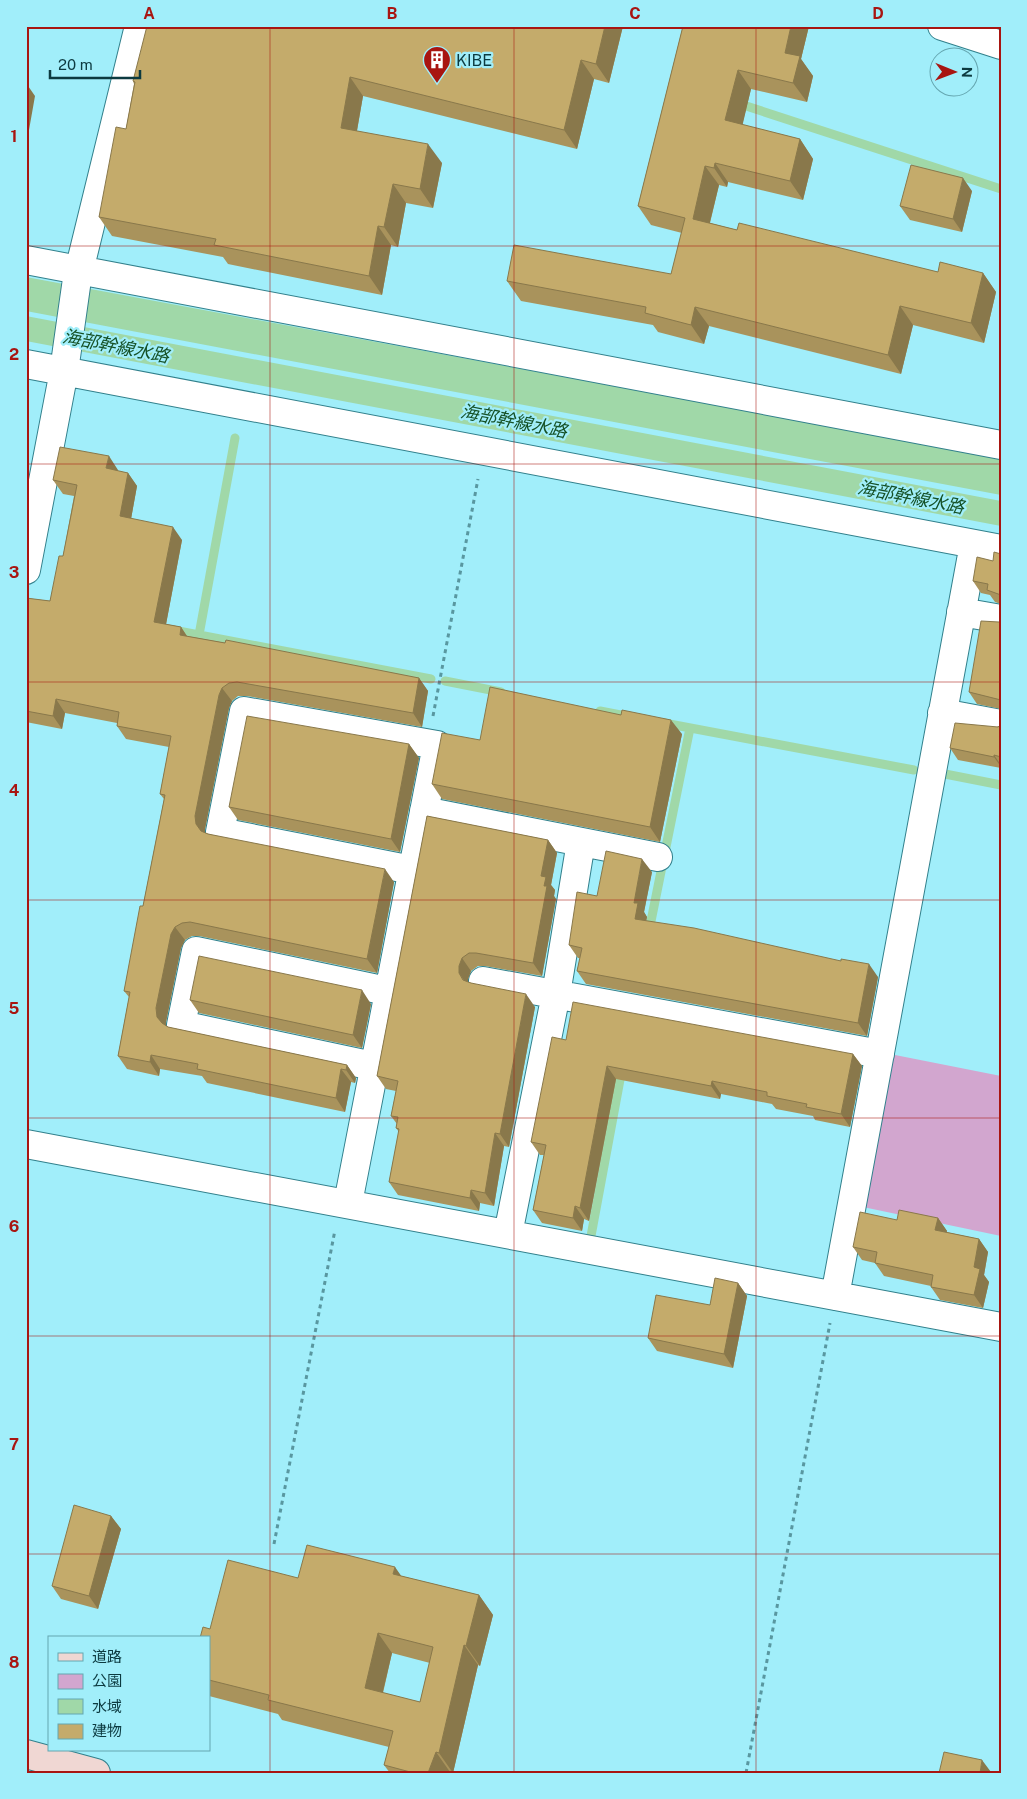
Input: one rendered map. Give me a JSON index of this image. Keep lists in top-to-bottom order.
{
  "water": ["海部幹線水路"],
  "places": {
    "building": ["KIBE"]
  },
  "legend": [
    "道路",
    "公園",
    "水域",
    "建物"
  ],
  "scale_bar": "20 m",
  "north": "right",
  "grid": {
    "columns": [
      "A",
      "B",
      "C",
      "D"
    ],
    "rows": [
      "1",
      "2",
      "3",
      "4",
      "5",
      "6",
      "7",
      "8"
    ]
  }
}
